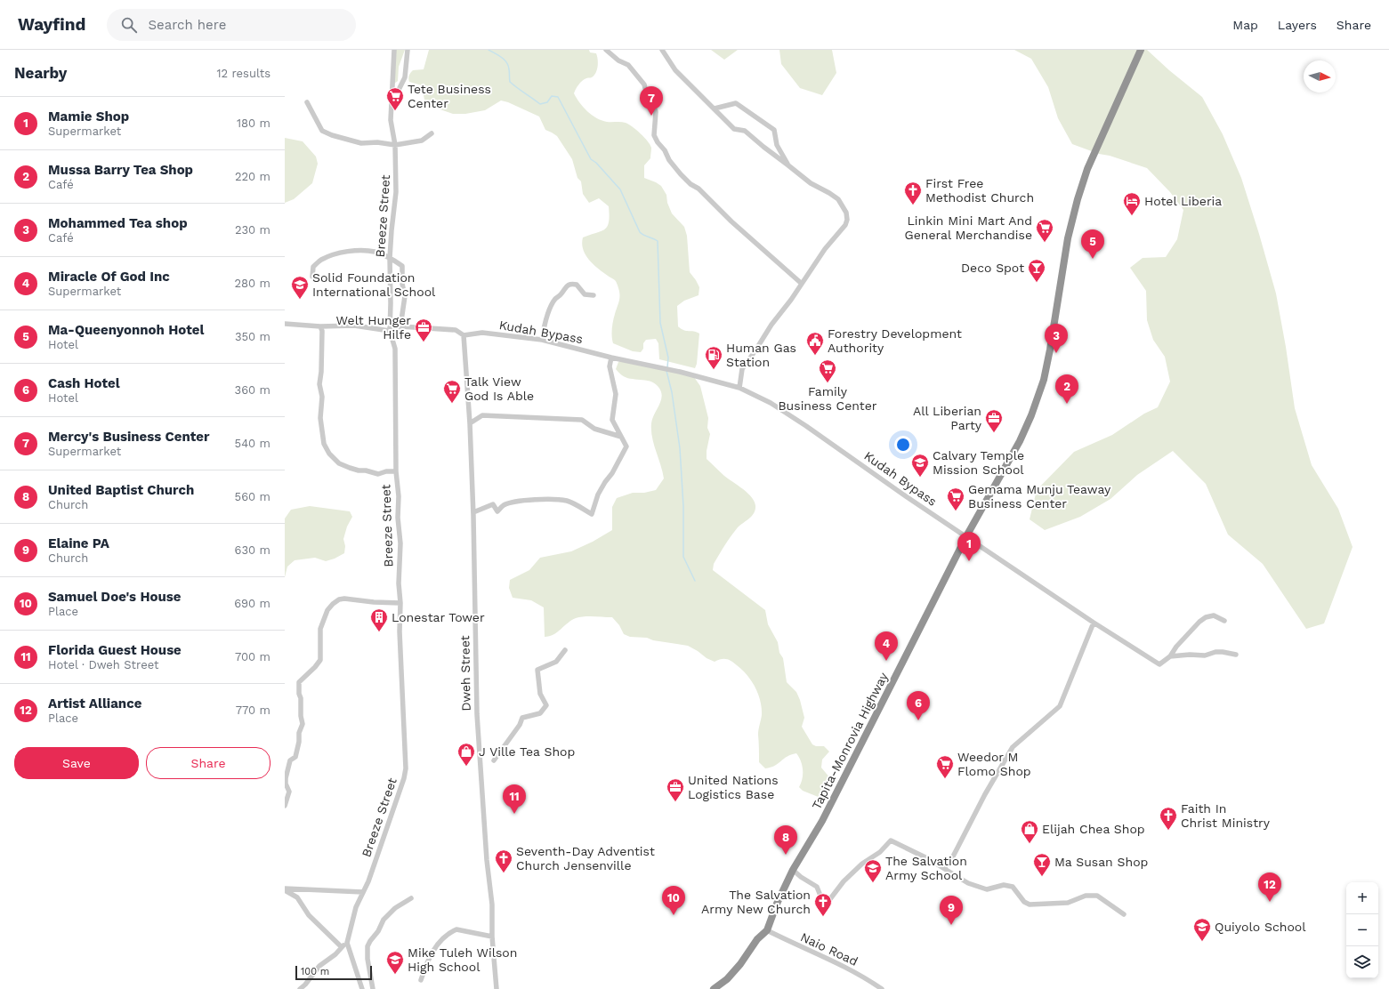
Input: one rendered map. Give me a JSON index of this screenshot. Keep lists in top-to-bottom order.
{
  "streets": {
    "highway": ["Tapita-Monrovia Highway"],
    "street": [
      "Breeze Street",
      "Kudah Bypass",
      "Dweh Street",
      "Naio Road"
    ]
  },
  "crossings": [
    ["Breeze Street", "Kudah Bypass"],
    ["Kudah Bypass", "Dweh Street"],
    ["Kudah Bypass", "Tapita-Monrovia Highway"],
    ["Tapita-Monrovia Highway", "Naio Road"]
  ],
  "places": {
    "supermarket": [
      "Tete Business Center",
      "Linkin Mini Mart And General Merchandise",
      "Family Business Center",
      "Talk View God Is Able",
      "Gemama Munju Teaway Business Center",
      "Weedor M Flomo Shop"
    ],
    "church": [
      "First Free Methodist Church",
      "Faith In Christ Ministry",
      "Seventh-Day Adventist Church Jensenville",
      "The Salvation Army New Church"
    ],
    "hotel": ["Hotel Liberia"],
    "bar": ["Deco Spot", "Ma Susan Shop"],
    "school or university": [
      "Solid Foundation International School",
      "Calvary Temple Mission School",
      "The Salvation Army School",
      "Quiyolo School",
      "Mike Tuleh Wilson High School"
    ],
    "office": ["Welt Hunger Hilfe", "All Liberian Party", "United Nations Logistics Base"],
    "public building": ["Forestry Development Authority"],
    "fuel station": ["Human Gas Station"],
    "building": ["Lonestar Tower"],
    "shop": ["J Ville Tea Shop", "Elijah Chea Shop"]
  },
  "scale_bar": "100 m",
  "north": "right",
  "page": {
    "header": "Wayfind",
    "search": "Search here",
    "nav": ["Map", "Layers", "Share"],
    "heading": ["Nearby", "12 results"],
    "pins": [
      "7",
      "5",
      "3",
      "2",
      "1",
      "4",
      "6",
      "11",
      "8",
      "12",
      "10",
      "9"
    ],
    "list": [
      {
        "mark": "1",
        "name": "Mamie Shop",
        "note": "Supermarket",
        "value": "180 m"
      },
      {
        "mark": "2",
        "name": "Mussa Barry Tea Shop",
        "note": "Café",
        "value": "220 m"
      },
      {
        "mark": "3",
        "name": "Mohammed Tea shop",
        "note": "Café",
        "value": "230 m"
      },
      {
        "mark": "4",
        "name": "Miracle Of God Inc",
        "note": "Supermarket",
        "value": "280 m"
      },
      {
        "mark": "5",
        "name": "Ma-Queenyonnoh Hotel",
        "note": "Hotel",
        "value": "350 m"
      },
      {
        "mark": "6",
        "name": "Cash Hotel",
        "note": "Hotel",
        "value": "360 m"
      },
      {
        "mark": "7",
        "name": "Mercy's Business Center",
        "note": "Supermarket",
        "value": "540 m"
      },
      {
        "mark": "8",
        "name": "United Baptist Church",
        "note": "Church",
        "value": "560 m"
      },
      {
        "mark": "9",
        "name": "Elaine PA",
        "note": "Church",
        "value": "630 m"
      },
      {
        "mark": "10",
        "name": "Samuel Doe's House",
        "note": "Place",
        "value": "690 m"
      },
      {
        "mark": "11",
        "name": "Florida Guest House",
        "note": "Hotel · Dweh Street",
        "value": "700 m"
      },
      {
        "mark": "12",
        "name": "Artist Alliance",
        "note": "Place",
        "value": "770 m"
      }
    ],
    "buttons": ["Save", "Share"],
    "map_buttons": ["+", "−"],
    "scale": "100 m"
  }
}
